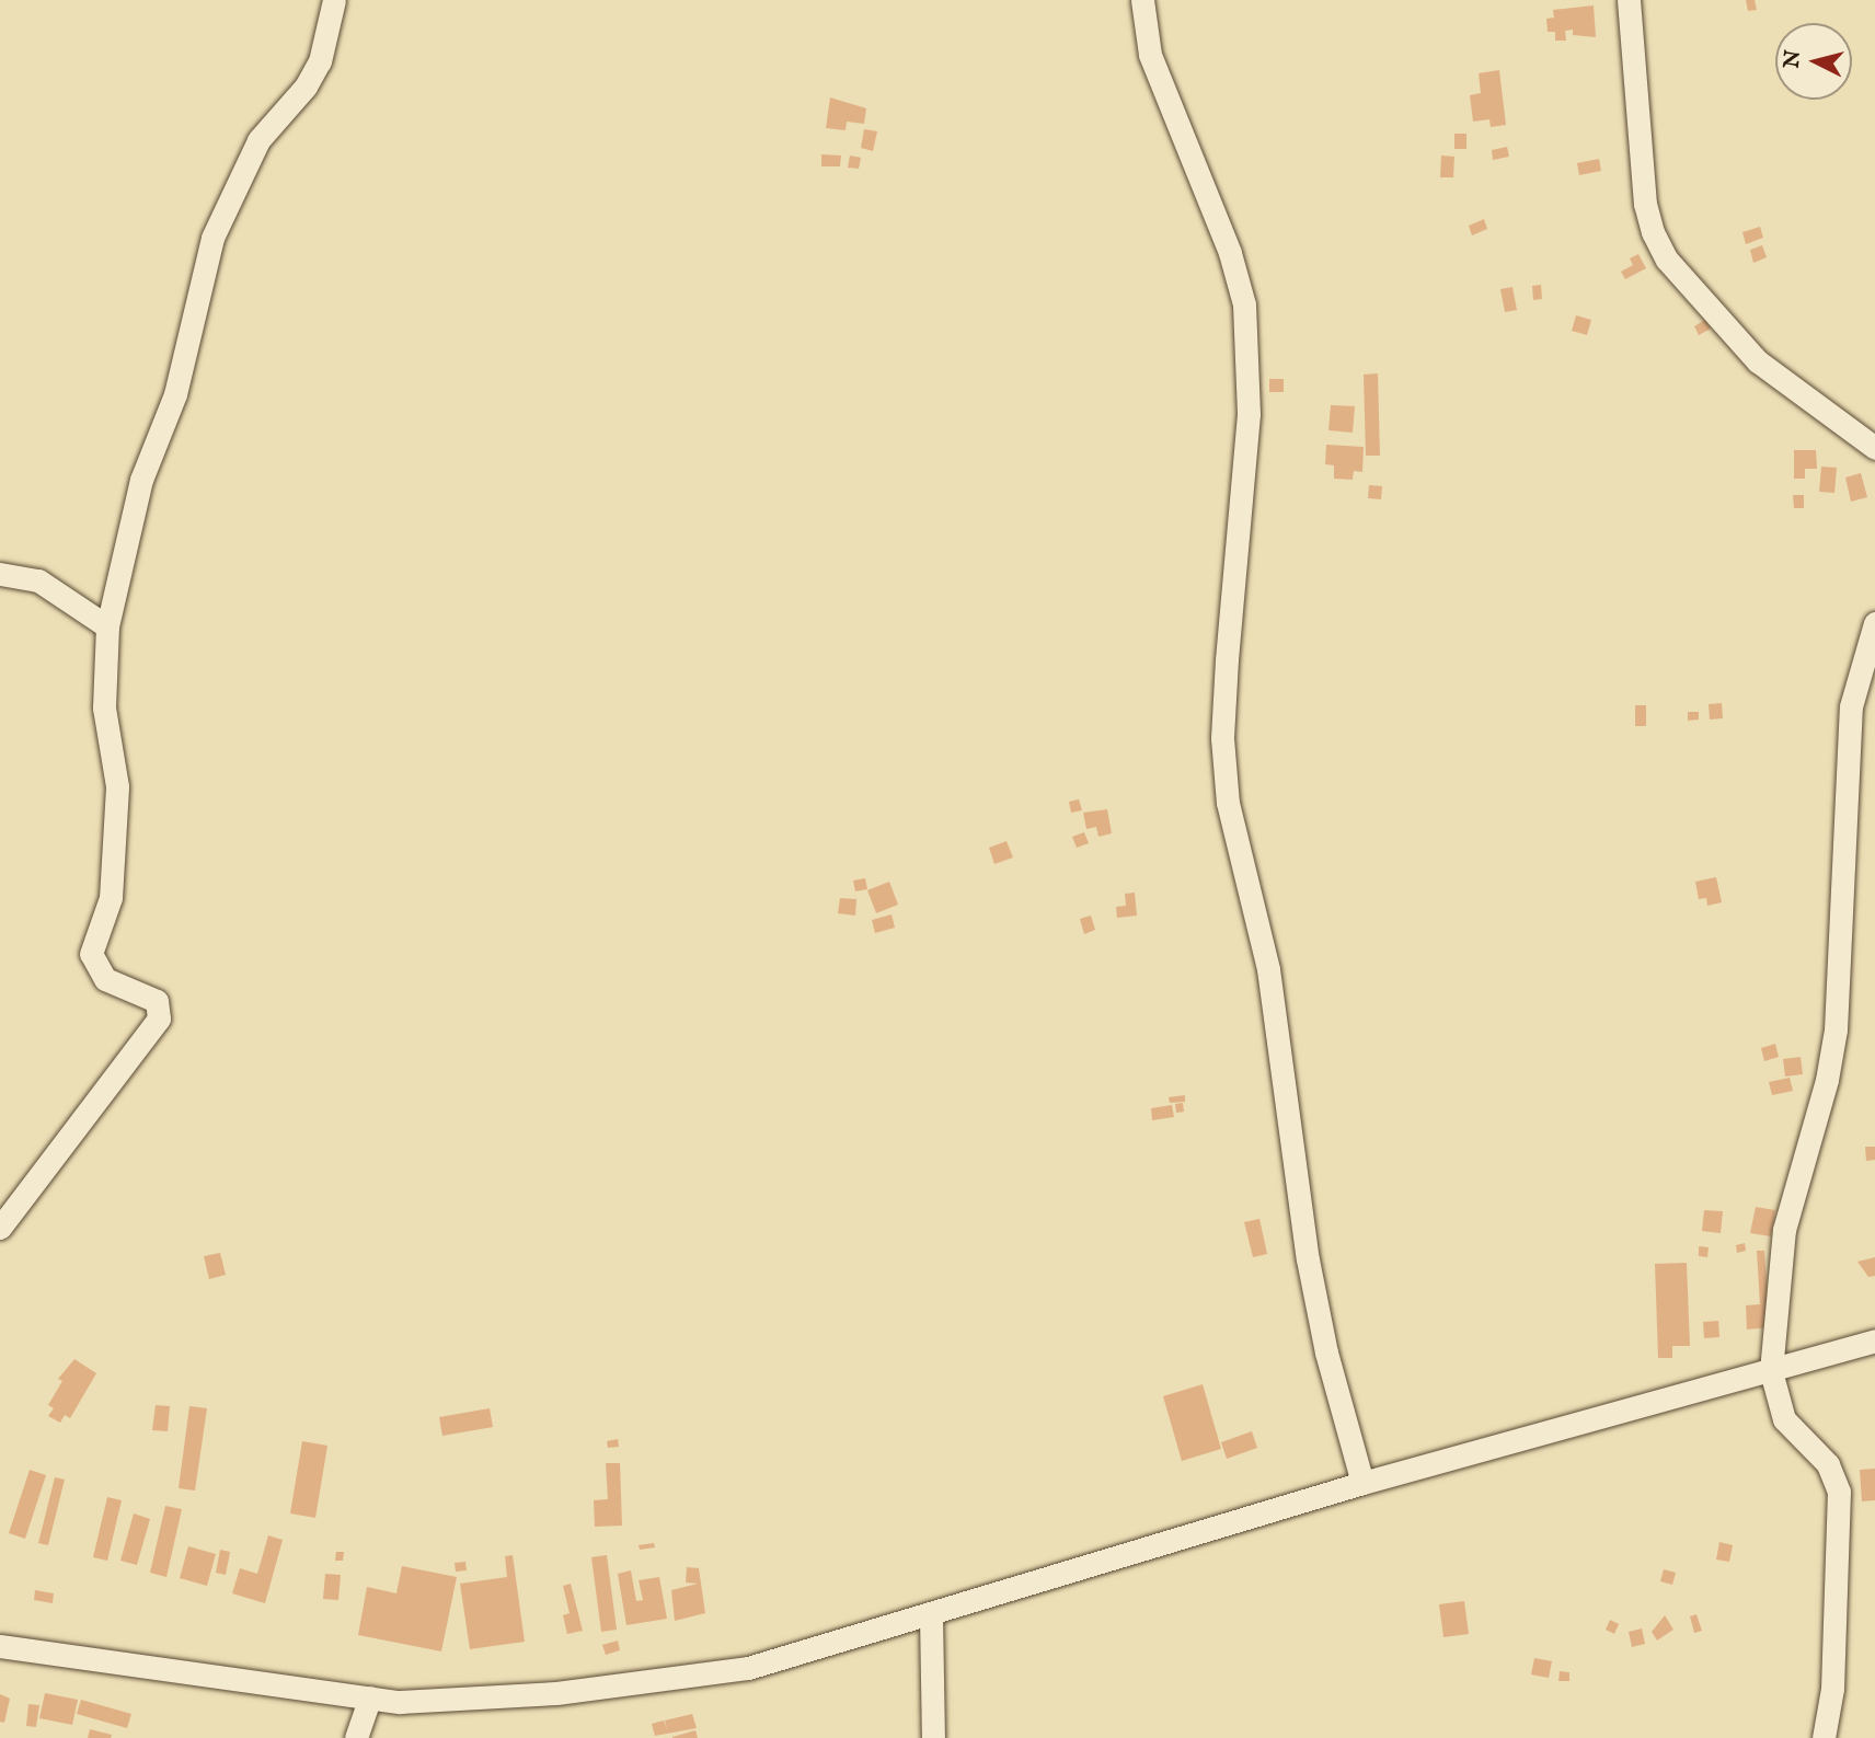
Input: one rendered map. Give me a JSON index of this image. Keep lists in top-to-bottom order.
{
  "north": "left"
}
